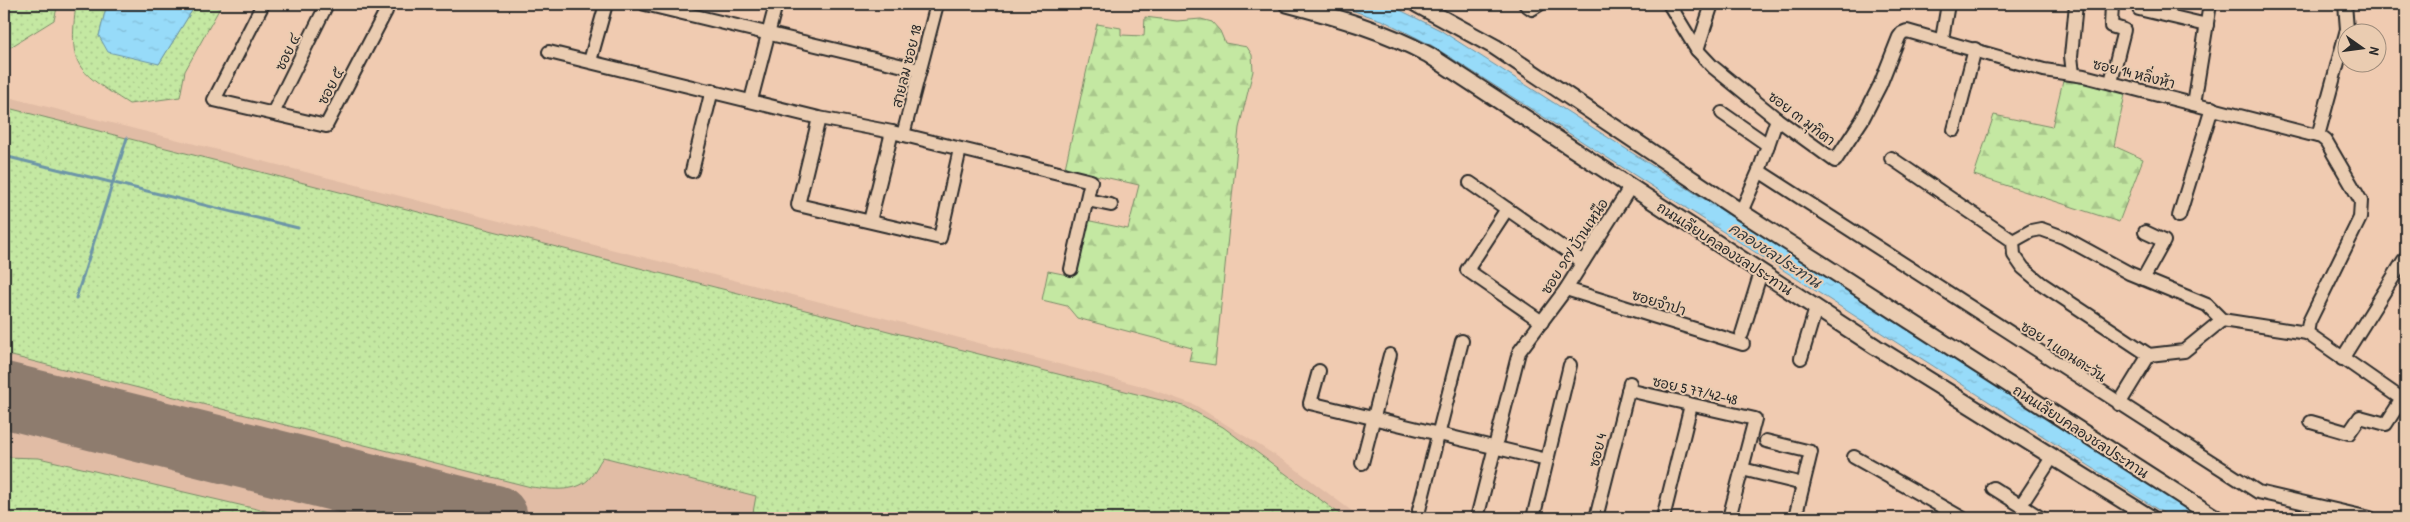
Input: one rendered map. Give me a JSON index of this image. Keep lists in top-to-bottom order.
{
  "streets": {
    "main road": ["ถนนเลียบคลองชลประทาน"],
    "street": [
      "ซอย ๔",
      "สายลม ซอย 18",
      "ซอย 14 หลิ่งห้า",
      "ซอย ๕",
      "ซอย ๓ มุทิตา",
      "ซอย ๑๗ บ้านเหนือ",
      "ซอยจำปา",
      "ซอย 1 แดนตะวัน",
      "ซอย 5 77/42-48",
      "ซอย 4"
    ]
  },
  "crossings": [
    ["ซอย ๔", "ซอย ๕"],
    ["ซอย 14 หลิ่งห้า", "ซอย ๓ มุทิตา"],
    ["ซอย ๑๗ บ้านเหนือ", "ถนนเลียบคลองชลประทาน"],
    ["ซอย ๑๗ บ้านเหนือ", "ซอยจำปา"],
    ["ถนนเลียบคลองชลประทาน", "ซอยจำปา"],
    ["ซอย 5 77/42-48", "ซอย 4"]
  ],
  "water": ["คลองชลประทาน"],
  "north": "right"
}
